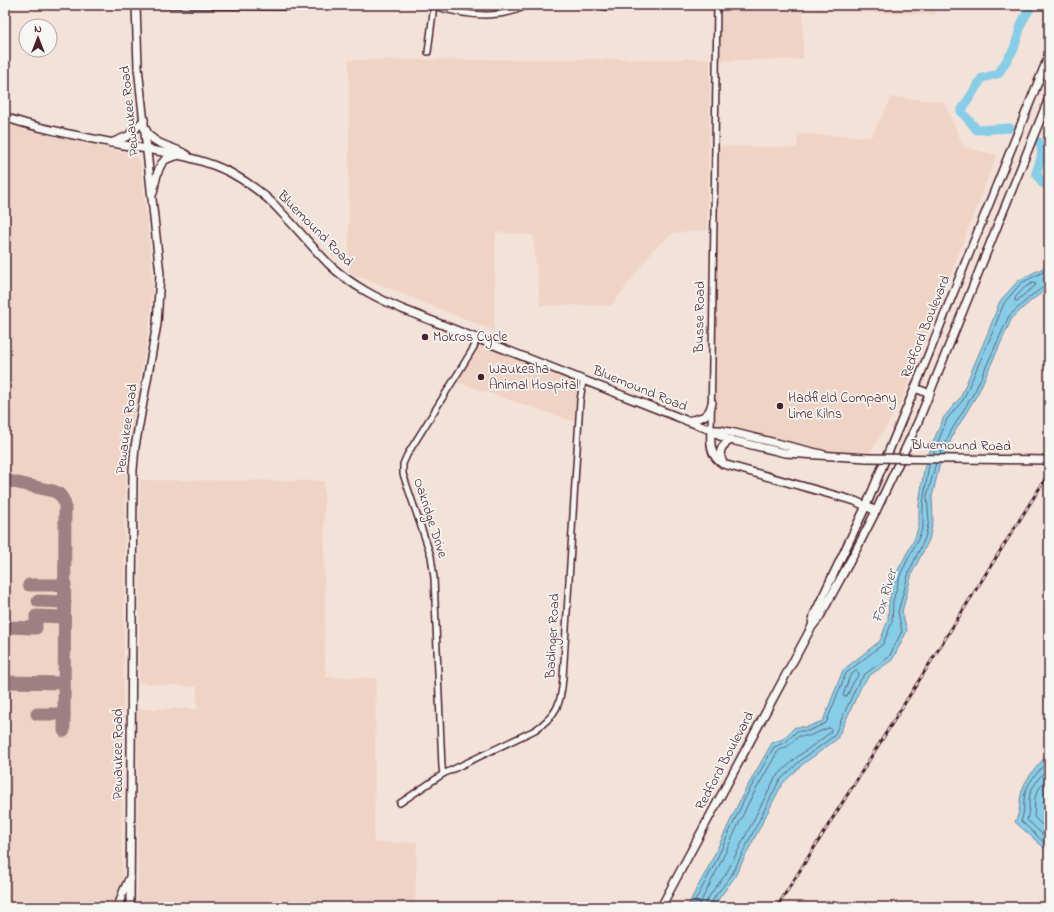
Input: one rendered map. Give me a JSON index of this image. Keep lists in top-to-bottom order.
{
  "streets": {
    "main road": [
      "Pewaukee Road",
      "Bluemound Road",
      "Busse Road",
      "Redford Boulevard"
    ],
    "street": ["Oakridge Drive", "Badinger Road"]
  },
  "crossings": [
    ["Pewaukee Road", "Bluemound Road"],
    ["Bluemound Road", "Busse Road"],
    ["Bluemound Road", "Oakridge Drive"],
    ["Bluemound Road", "Badinger Road"],
    ["Oakridge Drive", "Badinger Road"]
  ],
  "water": ["Fox River"],
  "places": ["Mokros Cycle", "Waukesha Animal Hospital", "Hadfield Company Lime Kilns"],
  "north": "top"
}
